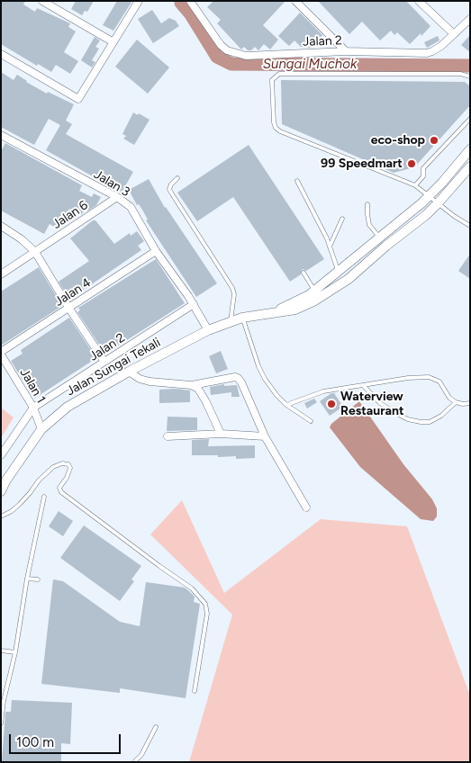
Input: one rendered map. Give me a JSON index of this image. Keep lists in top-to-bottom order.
{
  "streets": {
    "street": [
      "Jalan 2",
      "Jalan 3",
      "Jalan 6",
      "Jalan 4",
      "Jalan Sungai Tekali",
      "Jalan 1"
    ]
  },
  "crossings": [
    ["Jalan 2", "Jalan 3"],
    ["Jalan 2", "Jalan 1"],
    ["Jalan 3", "Jalan 6"],
    ["Jalan 3", "Jalan 4"],
    ["Jalan 3", "Jalan Sungai Tekali"],
    ["Jalan 4", "Jalan 1"],
    ["Jalan Sungai Tekali", "Jalan 1"]
  ],
  "water": ["Sungai Muchok"],
  "places": ["eco-shop", "99 Speedmart", "Waterview Restaurant"],
  "scale_bar": "100 m"
}
